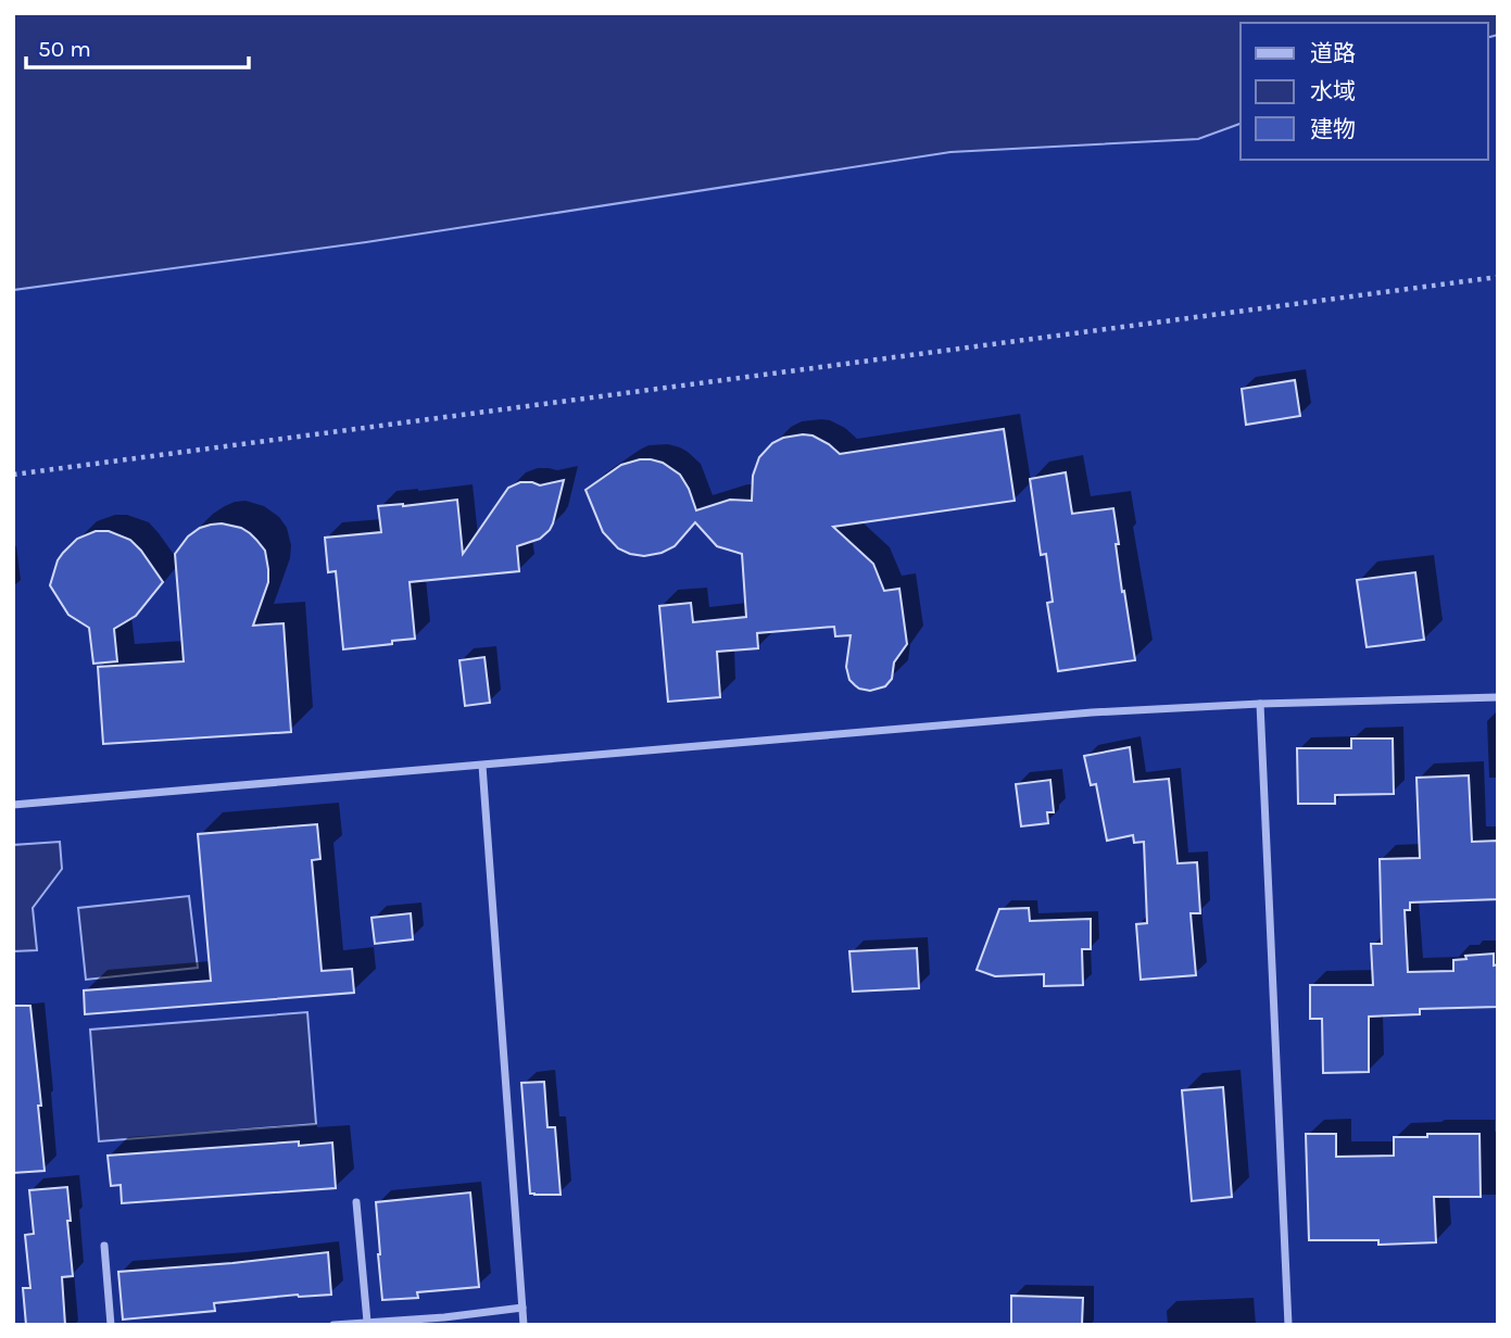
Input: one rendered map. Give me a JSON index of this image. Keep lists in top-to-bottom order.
{
  "legend": ["道路", "水域", "建物"],
  "scale_bar": "50 m"
}
